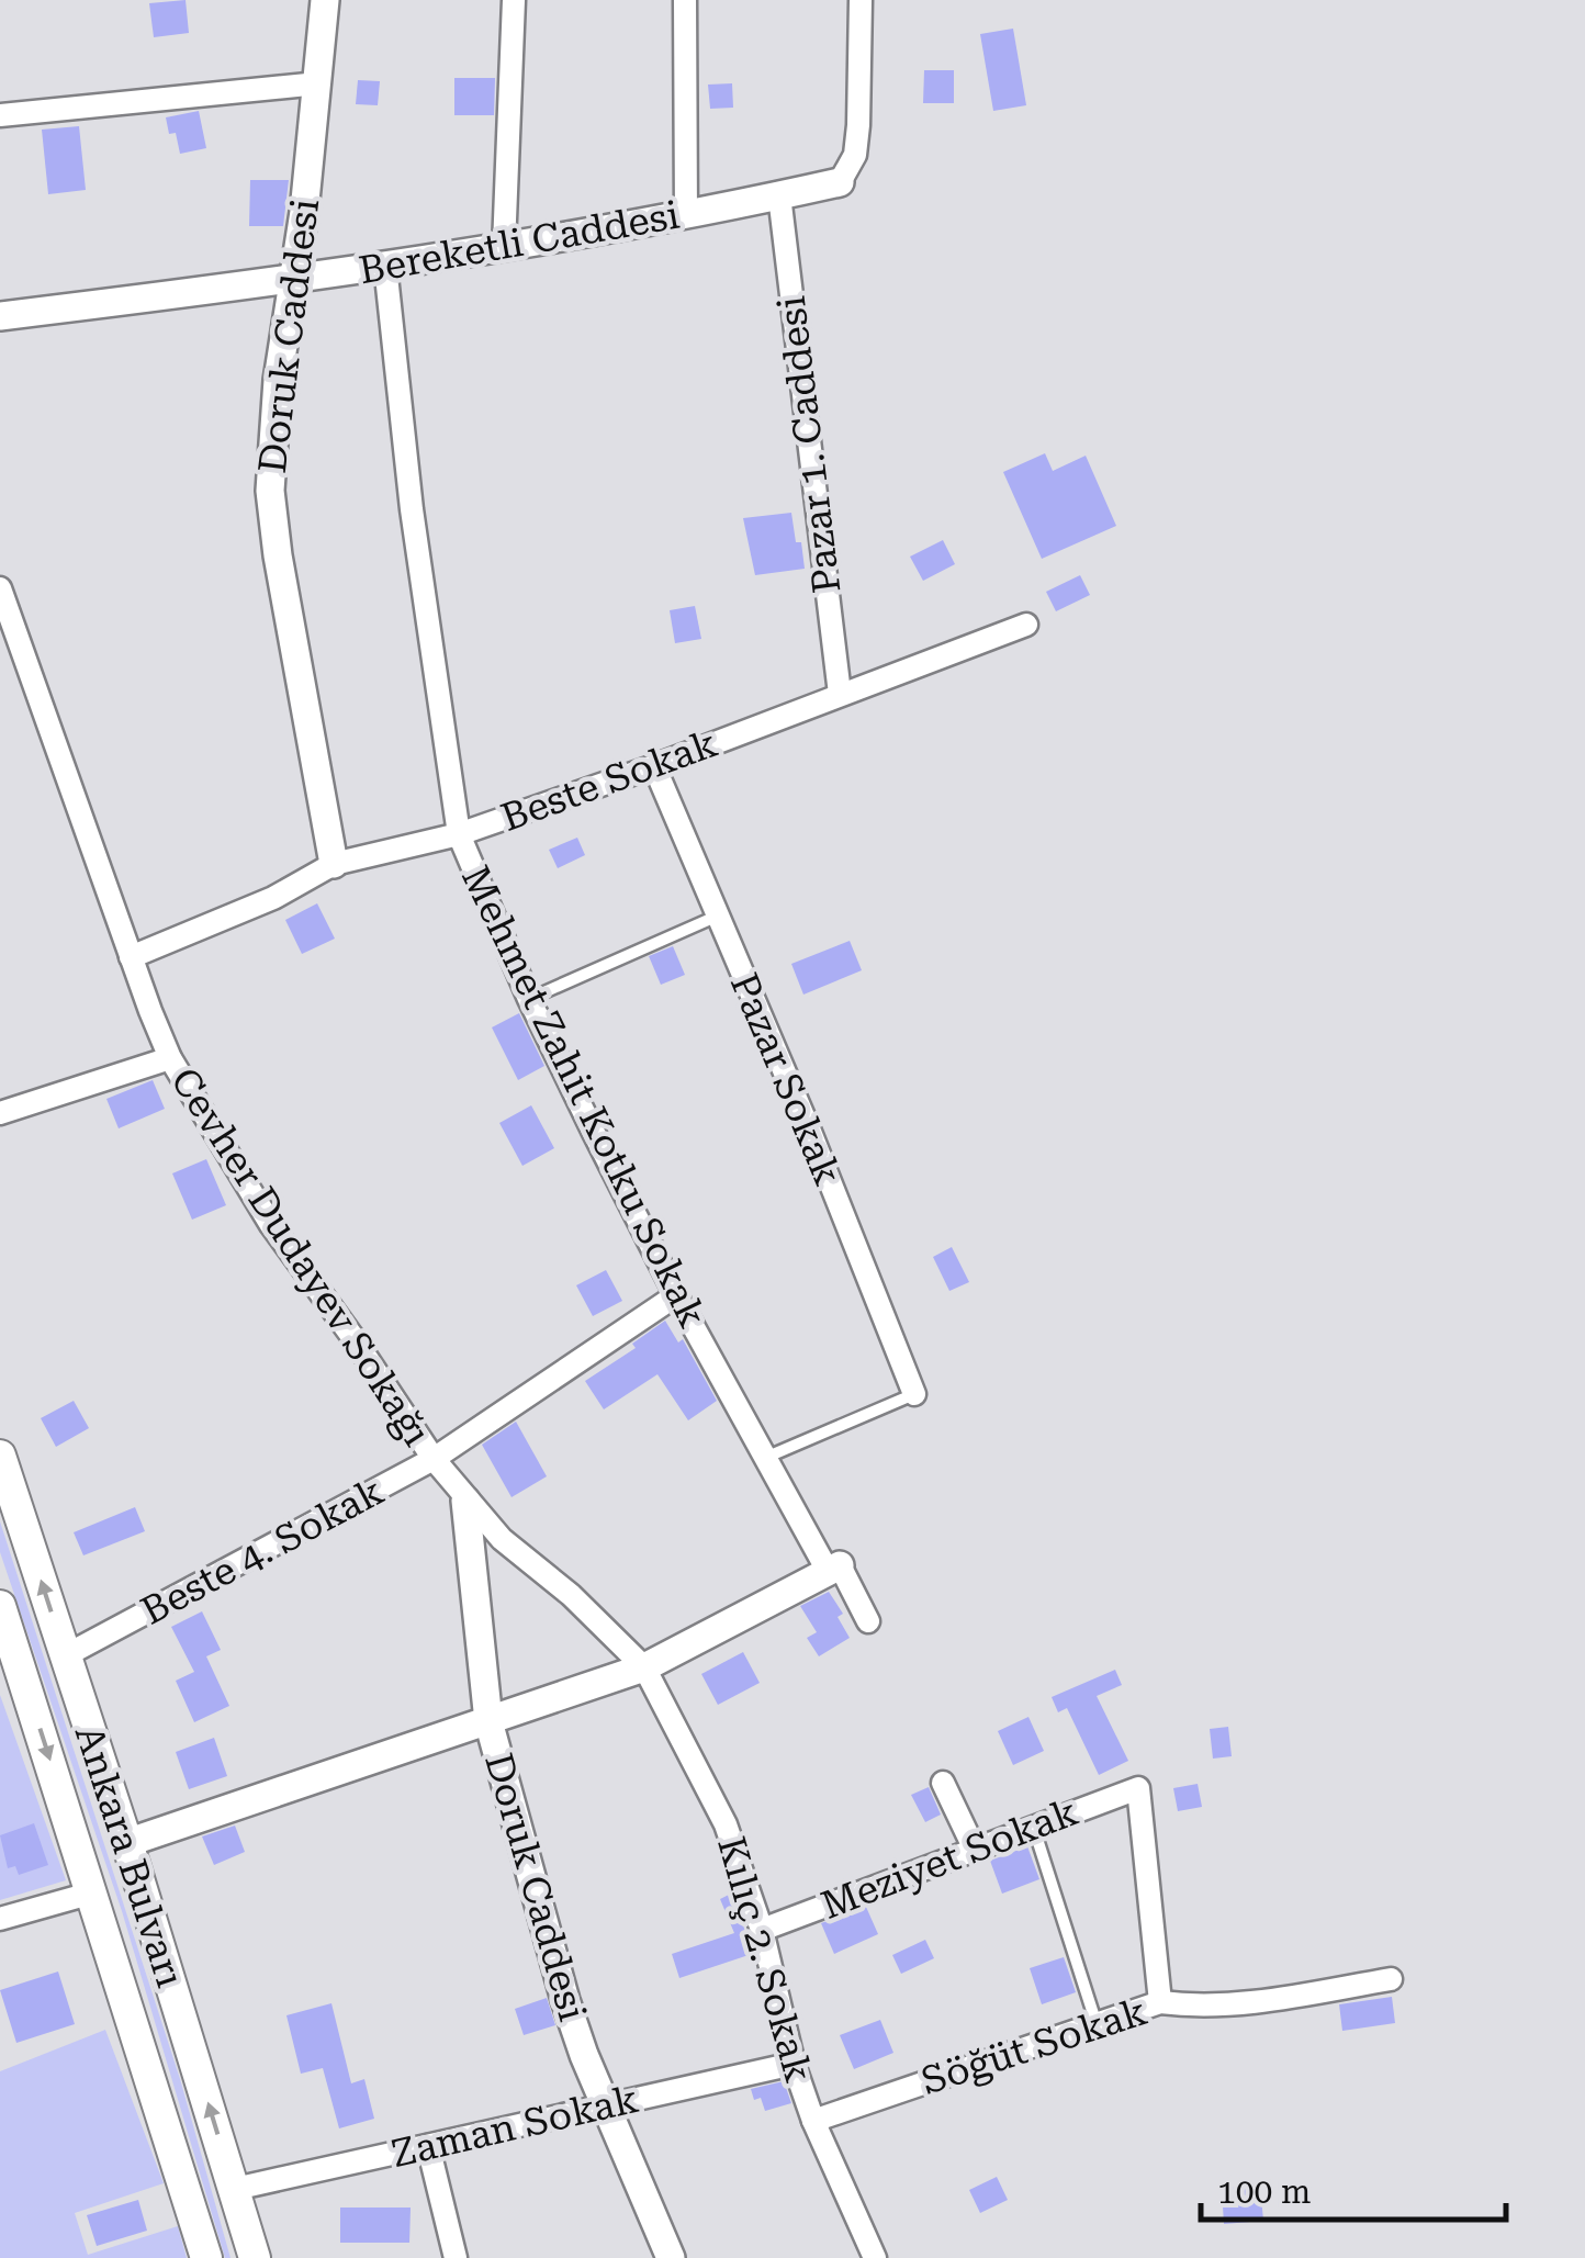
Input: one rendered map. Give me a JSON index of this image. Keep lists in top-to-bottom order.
{
  "streets": {
    "main road": ["Ankara Bulvarı"],
    "street": [
      "Bereketli Caddesi",
      "Doruk Caddesi",
      "Pazar 1. Caddesi",
      "Beste Sokak",
      "Pazar Sokak",
      "Mehmet Zahit Kotku Sokak",
      "Cevher Dudayev Sokağı",
      "Beste 4. Sokak",
      "Meziyet Sokak",
      "Kılıç 2. Sokak",
      "Söğüt Sokak",
      "Zaman Sokak"
    ]
  },
  "crossings": [
    ["Bereketli Caddesi", "Doruk Caddesi"],
    ["Bereketli Caddesi", "Pazar 1. Caddesi"],
    ["Bereketli Caddesi", "Mehmet Zahit Kotku Sokak"],
    ["Doruk Caddesi", "Beste Sokak"],
    ["Doruk Caddesi", "Cevher Dudayev Sokağı"],
    ["Doruk Caddesi", "Zaman Sokak"],
    ["Pazar 1. Caddesi", "Beste Sokak"],
    ["Beste Sokak", "Pazar Sokak"],
    ["Beste Sokak", "Mehmet Zahit Kotku Sokak"],
    ["Beste Sokak", "Cevher Dudayev Sokağı"],
    ["Mehmet Zahit Kotku Sokak", "Beste 4. Sokak"],
    ["Cevher Dudayev Sokağı", "Beste 4. Sokak"],
    ["Cevher Dudayev Sokağı", "Kılıç 2. Sokak"],
    ["Beste 4. Sokak", "Ankara Bulvarı"],
    ["Ankara Bulvarı", "Zaman Sokak"],
    ["Meziyet Sokak", "Kılıç 2. Sokak"],
    ["Meziyet Sokak", "Söğüt Sokak"],
    ["Kılıç 2. Sokak", "Söğüt Sokak"],
    ["Kılıç 2. Sokak", "Zaman Sokak"]
  ],
  "scale_bar": "100 m"
}
